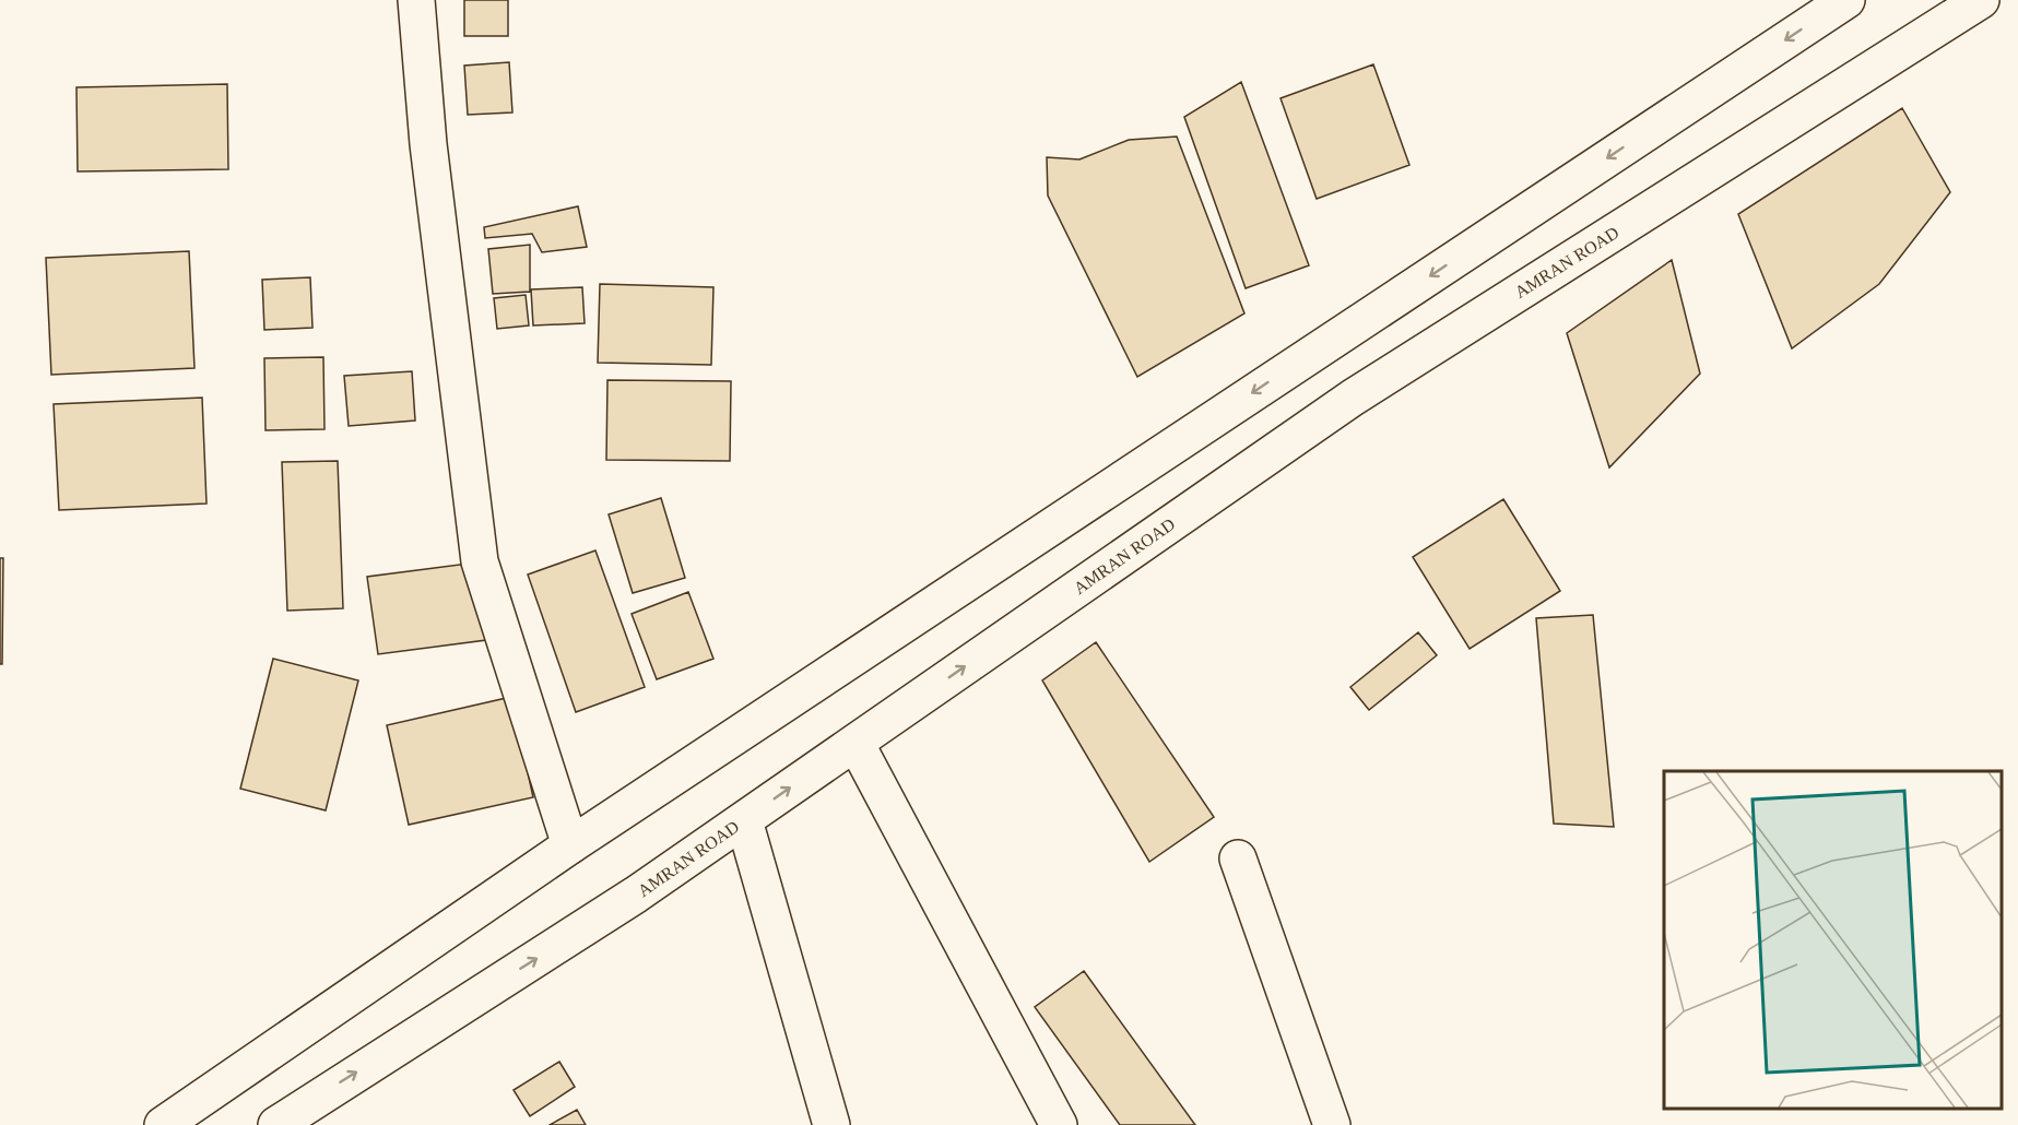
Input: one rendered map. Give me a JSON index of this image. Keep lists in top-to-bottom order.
{
  "streets": {
    "main road": ["AMRAN ROAD"]
  }
}
